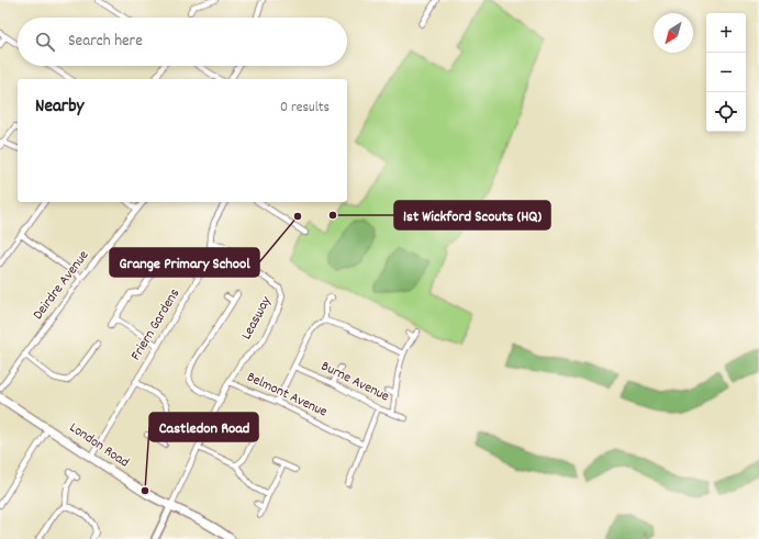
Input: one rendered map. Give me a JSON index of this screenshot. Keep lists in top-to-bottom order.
{
  "streets": {
    "main road": ["London Road"],
    "street": [
      "Deirdre Avenue",
      "Leasway",
      "Friern Gardens",
      "Burne Avenue",
      "Belmont Avenue"
    ]
  },
  "crossings": [
    ["Leasway", "Friern Gardens"],
    ["Leasway", "Belmont Avenue"],
    ["Friern Gardens", "London Road"],
    ["Belmont Avenue", "London Road"]
  ],
  "places": ["1st Wickford Scouts (HQ)", "Grange Primary School", "Castledon Road"],
  "north": "bottom left",
  "page": {
    "map_buttons": ["+", "−"],
    "search": "Search here",
    "heading": ["Nearby", "0 results"]
  }
}
